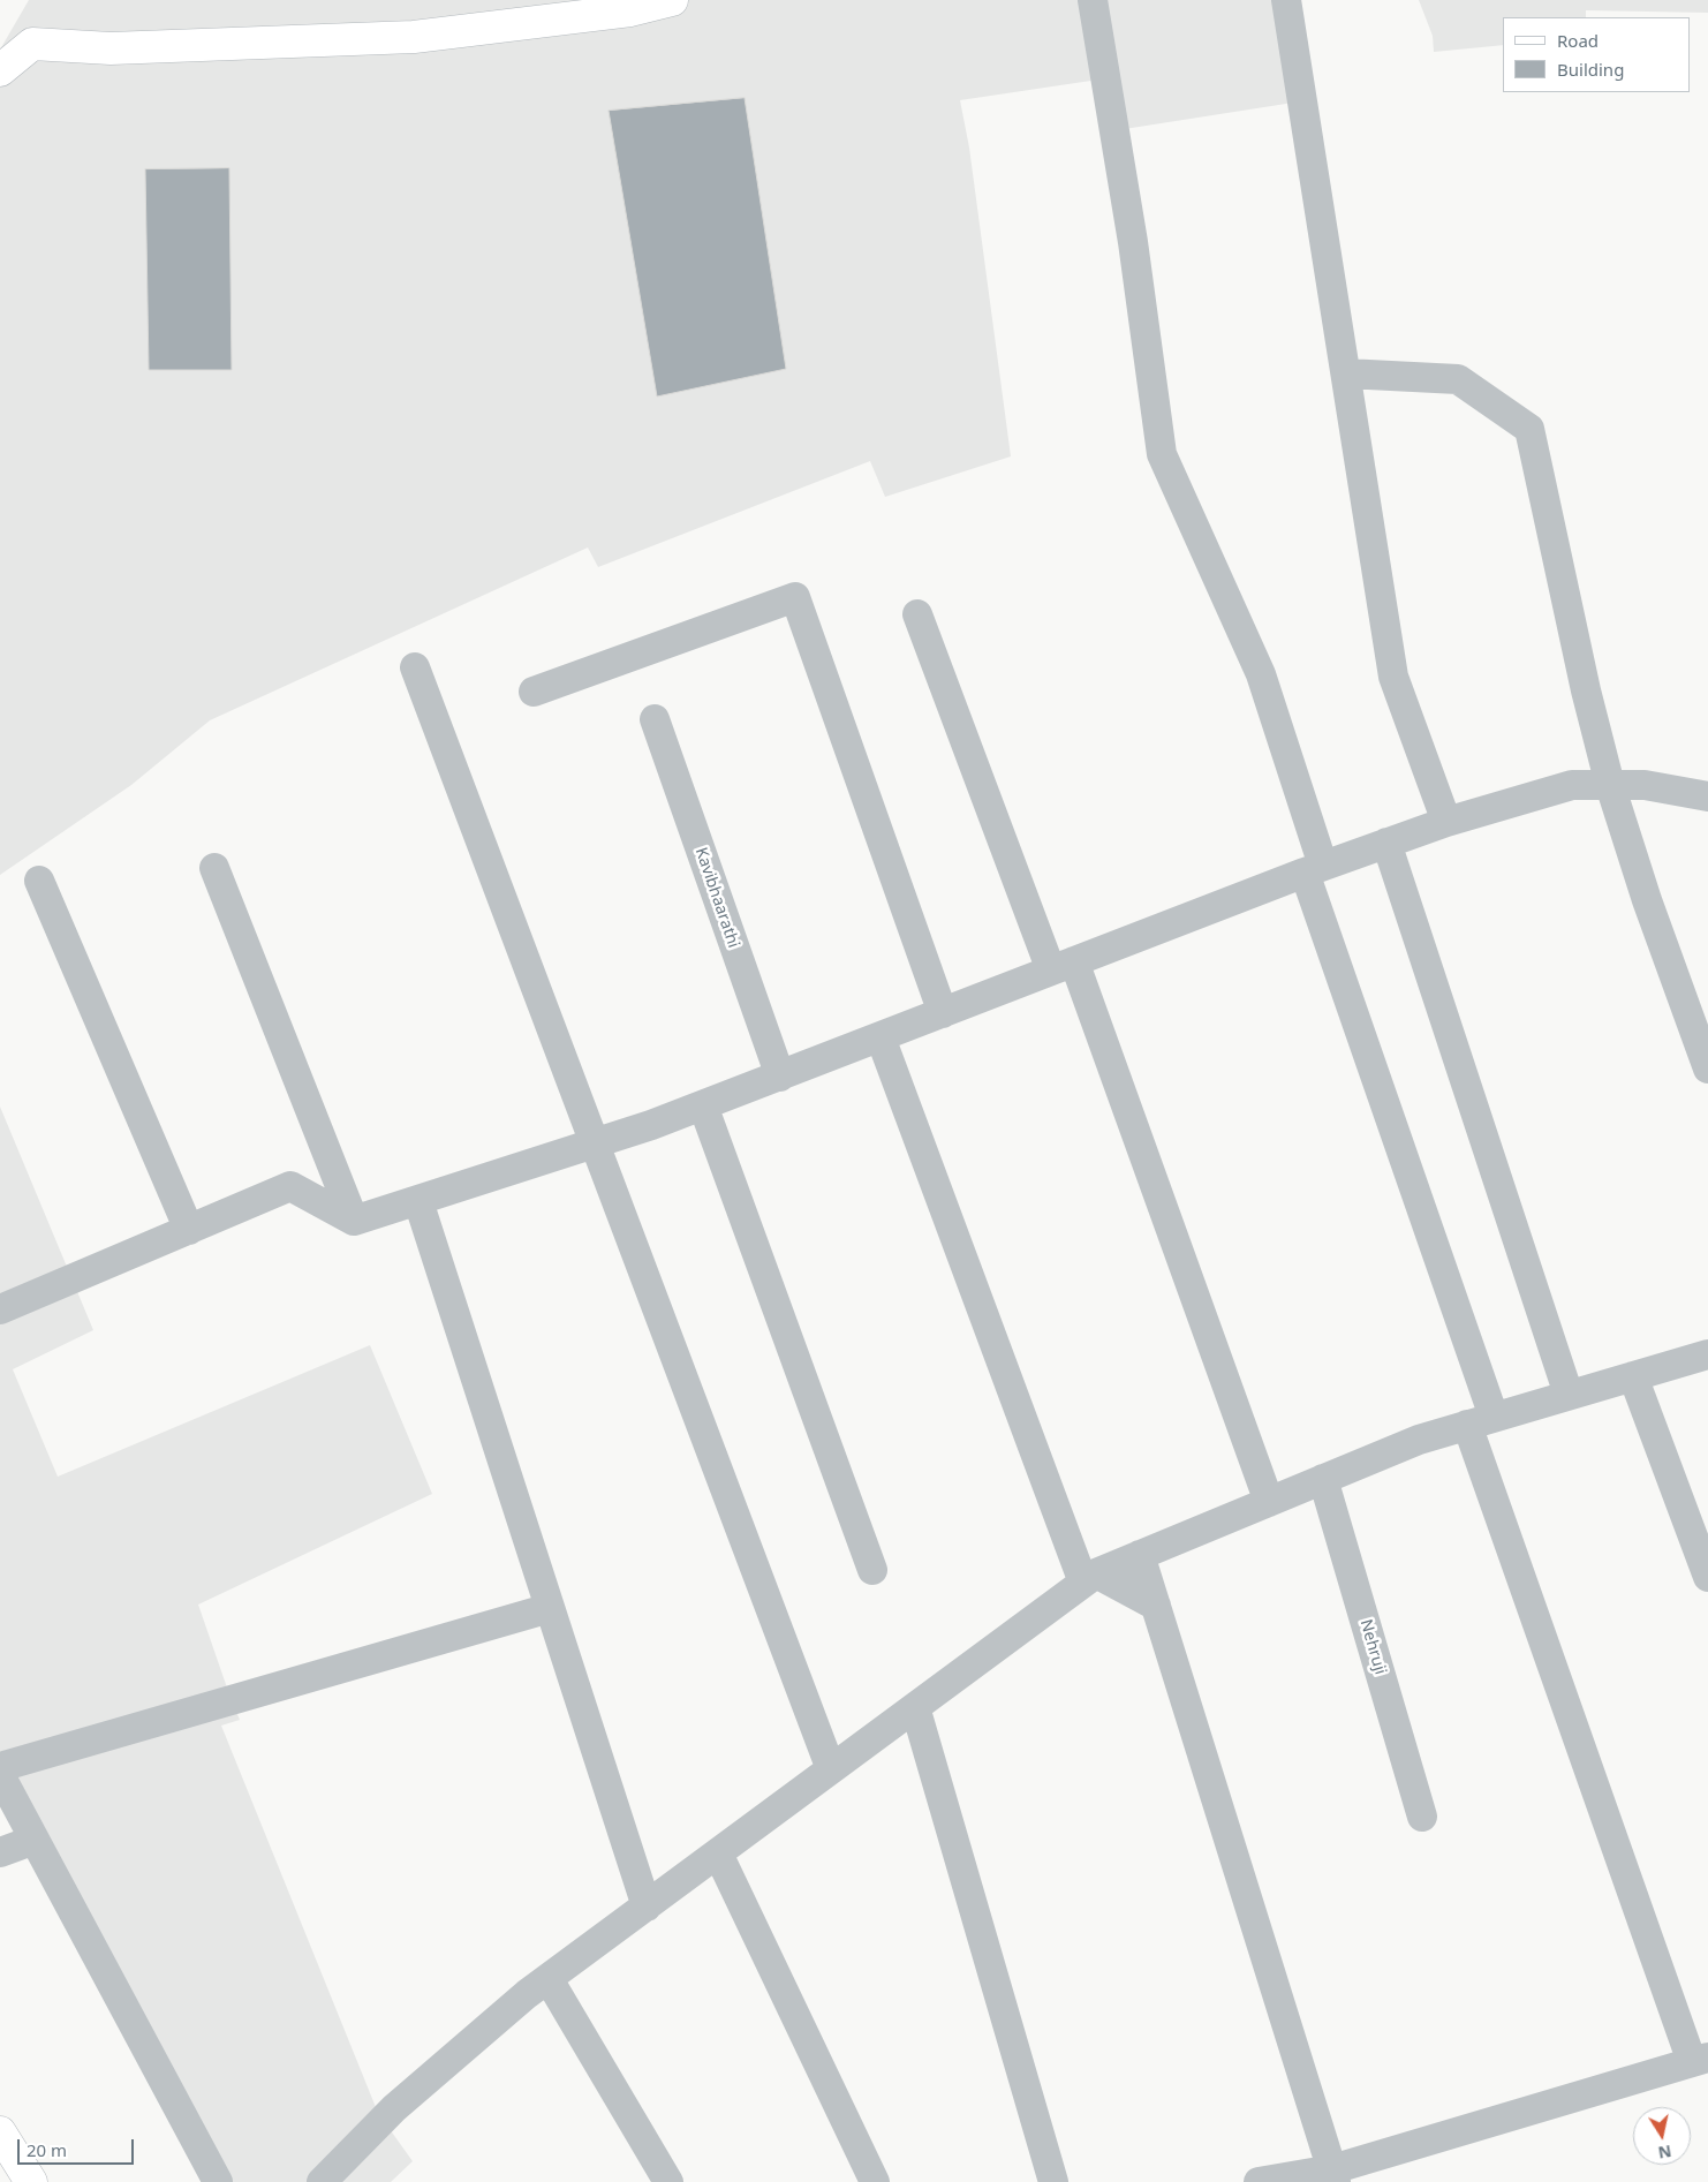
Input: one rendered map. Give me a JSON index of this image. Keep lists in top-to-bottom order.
{
  "streets": {
    "street": ["Kavibhaarathi", "Nehruji"]
  },
  "legend": ["Road", "Building"],
  "scale_bar": "20 m",
  "north": "bottom"
}
